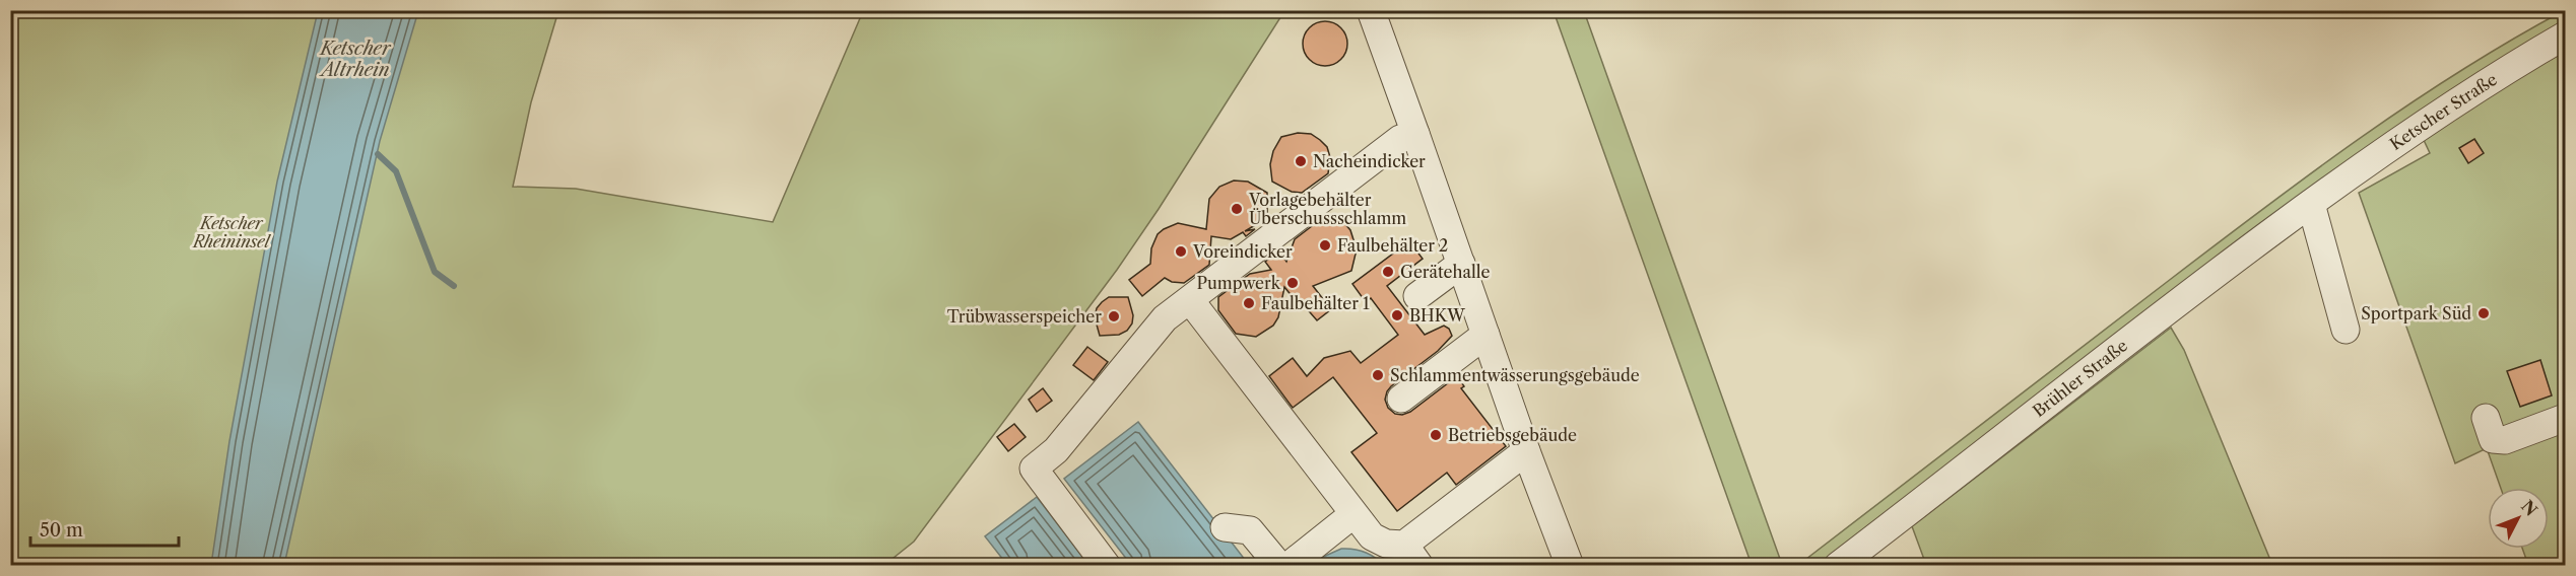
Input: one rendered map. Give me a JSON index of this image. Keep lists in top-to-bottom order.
{
  "streets": {
    "street": ["Ketscher Straße", "Brühler Straße"]
  },
  "crossings": [
    ["Ketscher Straße", "Brühler Straße"]
  ],
  "water": ["Ketscher Altrhein"],
  "parks": ["Ketscher Rheininsel"],
  "places": [
    "Nacheindicker",
    "Vorlagebehälter Überschussschlamm",
    "Faulbehälter 2",
    "Voreindicker",
    "Gerätehalle",
    "Pumpwerk",
    "Faulbehälter 1",
    "Sportpark Süd",
    "BHKW",
    "Trübwasserspeicher",
    "Schlammentwässerungsgebäude",
    "Betriebsgebäude"
  ],
  "scale_bar": "50 m",
  "north": "top right"
}
